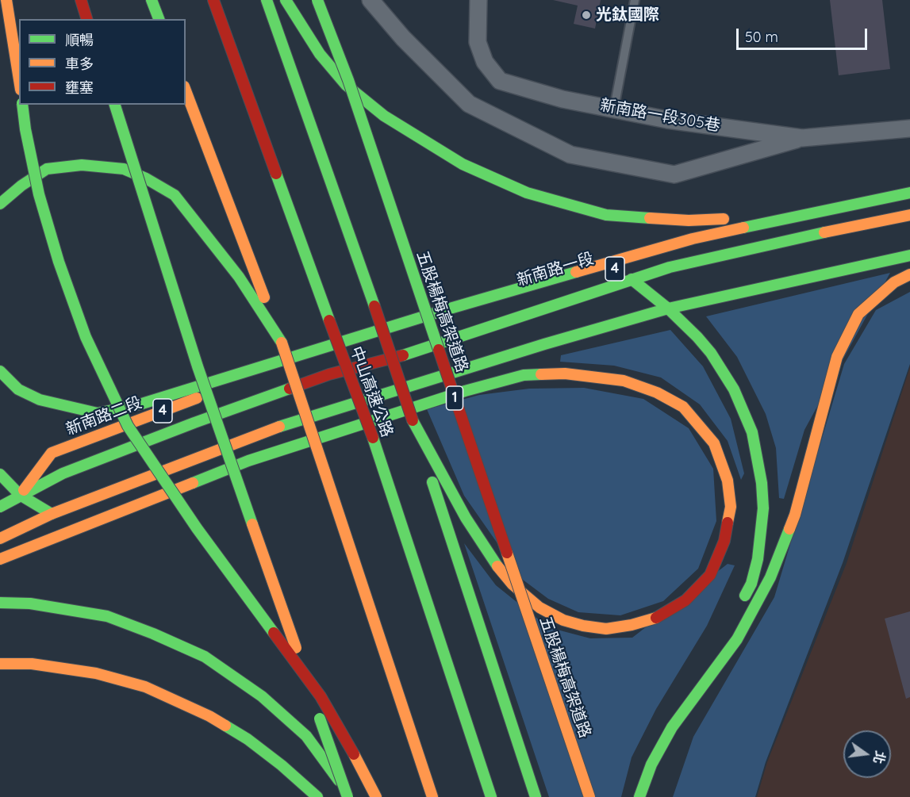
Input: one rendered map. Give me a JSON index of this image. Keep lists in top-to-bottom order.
{
  "streets": {
    "main road": [
      "4",
      "新南路一段",
      "五股楊梅高架道路",
      "中山高速公路",
      "1",
      "新南路二段"
    ],
    "street": ["新南路一段305巷"]
  },
  "crossings": [
    ["4", "新南路一段"],
    ["4", "新南路二段"],
    ["新南路一段", "新南路二段"]
  ],
  "places": ["光鈦國際"],
  "legend": ["順暢", "車多", "壅塞"],
  "scale_bar": "50 m",
  "north": "right"
}
